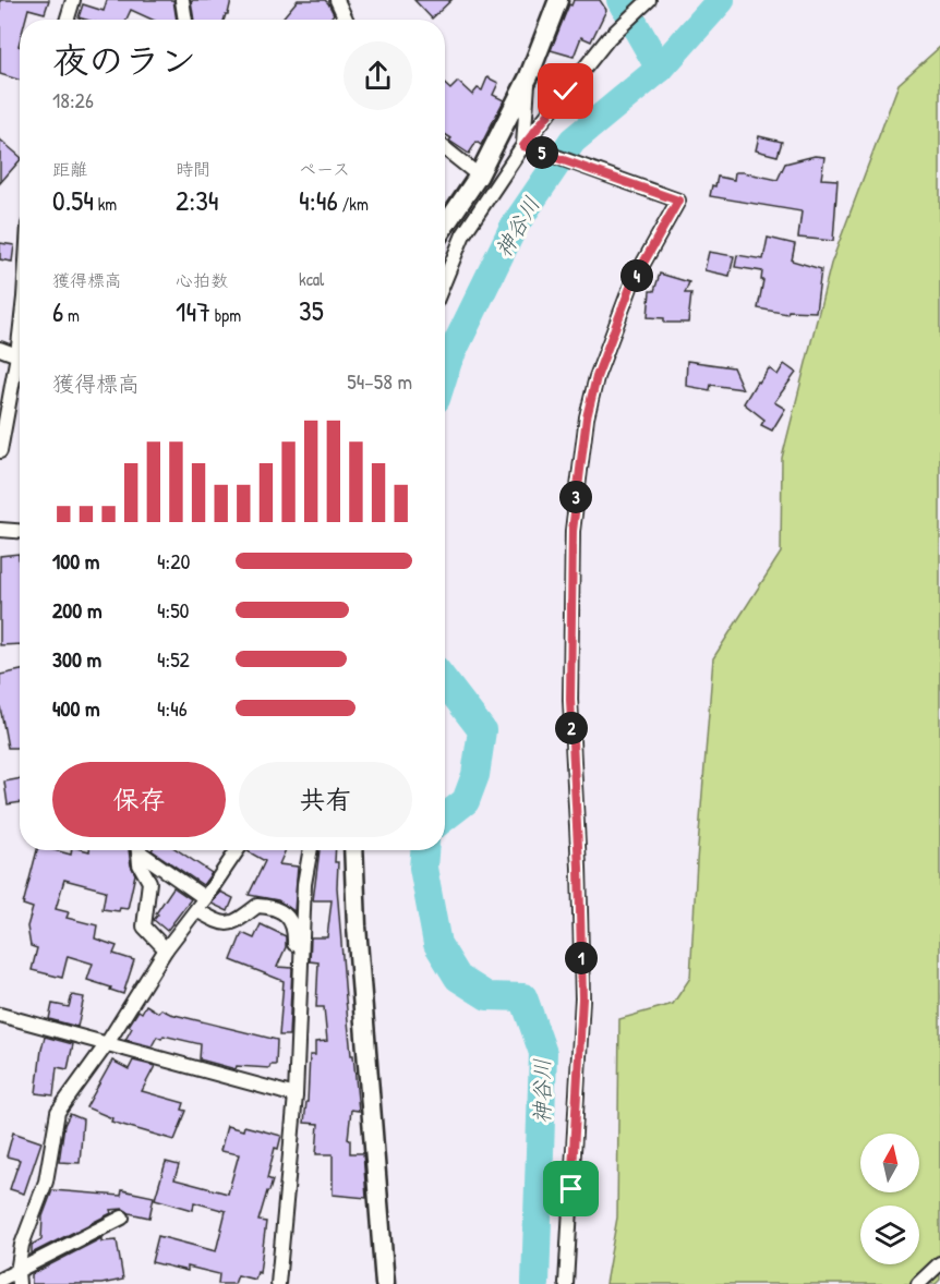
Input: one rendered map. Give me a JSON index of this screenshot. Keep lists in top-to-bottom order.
{
  "water": ["神谷川"],
  "north": "top",
  "page": {
    "heading": ["夜のラン", "18:26"],
    "stats": [
      ["距離", "0.54 km"],
      ["時間", "2:34"],
      ["ペース", "4:46 /km"],
      ["獲得標高", "6 m"],
      ["心拍数", "147 bpm"],
      ["kcal", "35"]
    ],
    "pins": [
      "5",
      "4",
      "3",
      "2",
      "1"
    ],
    "chart": ["獲得標高", "54–58 m"],
    "list": [
      {
        "name": "100 m",
        "note": "4:20"
      },
      {
        "name": "200 m",
        "note": "4:50"
      },
      {
        "name": "300 m",
        "note": "4:52"
      },
      {
        "name": "400 m",
        "note": "4:46"
      }
    ],
    "buttons": ["保存", "共有"]
  }
}
